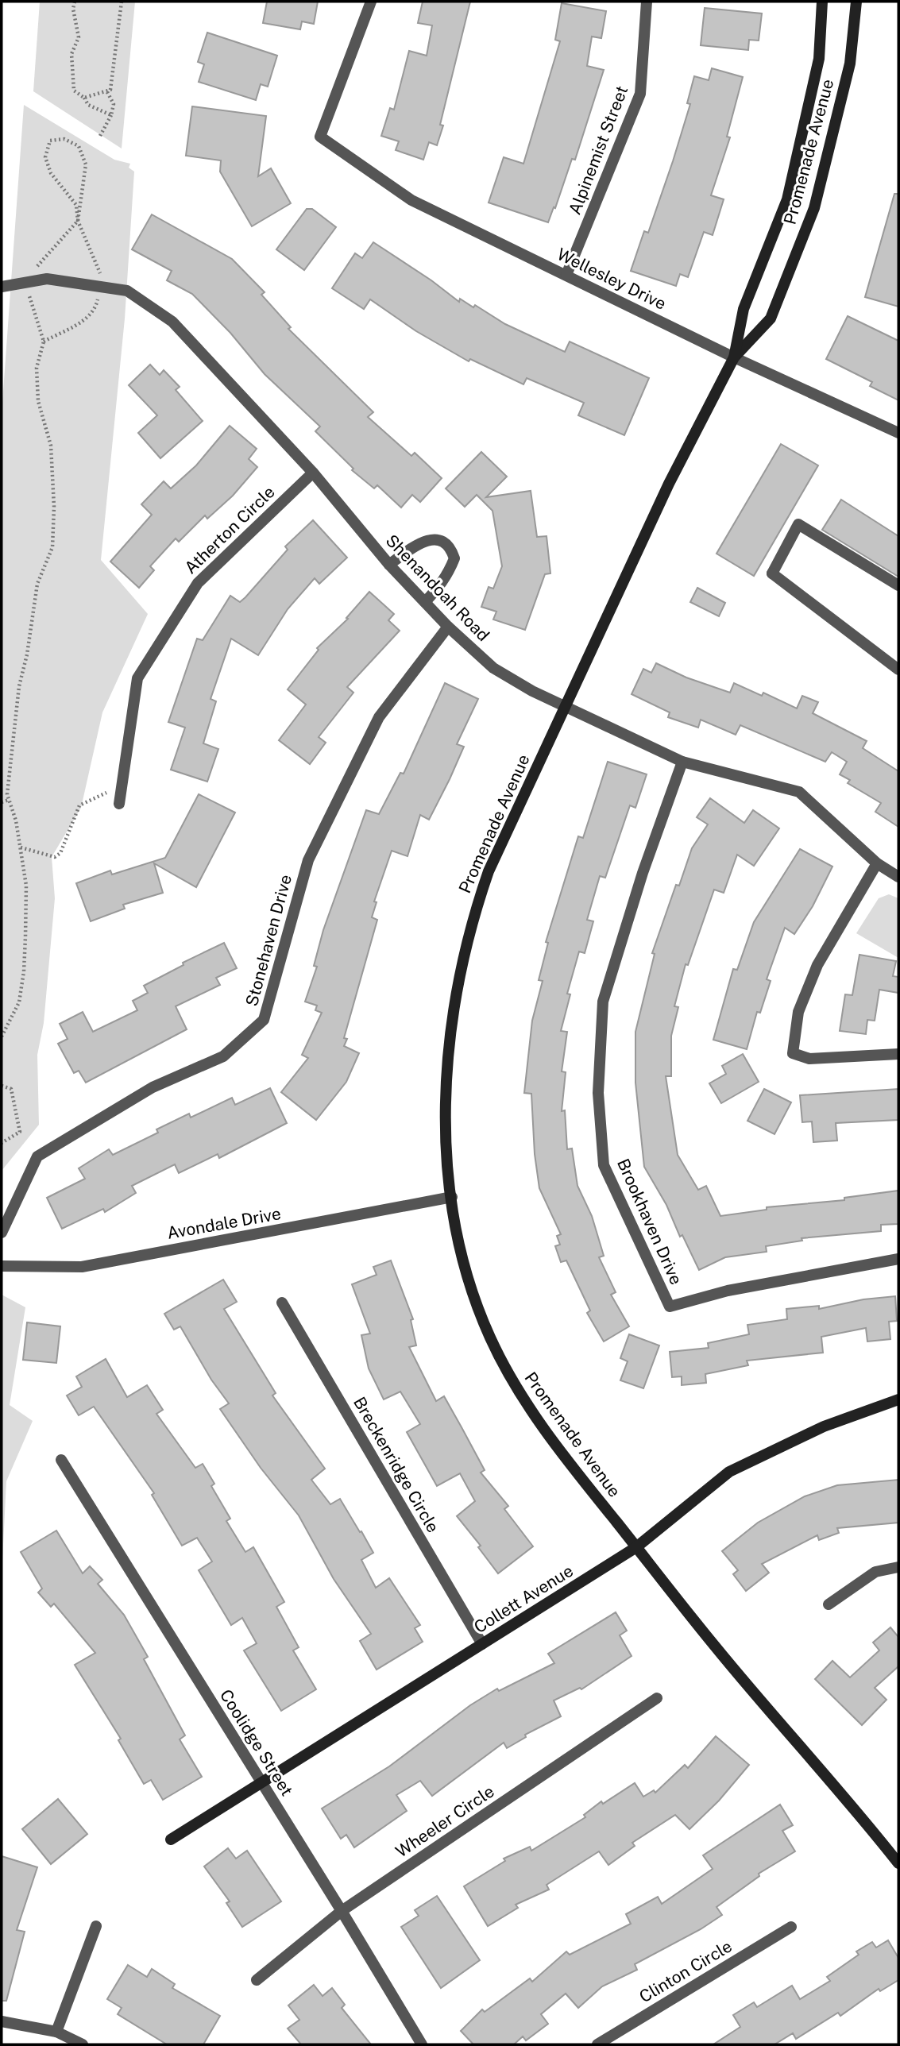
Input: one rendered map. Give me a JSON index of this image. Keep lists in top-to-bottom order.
{
  "streets": {
    "main road": ["Promenade Avenue", "Collett Avenue"],
    "street": [
      "Alpinemist Street",
      "Wellesley Drive",
      "Atherton Circle",
      "Shenandoah Road",
      "Stonehaven Drive",
      "Brookhaven Drive",
      "Avondale Drive",
      "Breckenridge Circle",
      "Coolidge Street",
      "Wheeler Circle",
      "Clinton Circle"
    ]
  },
  "crossings": [
    ["Alpinemist Street", "Wellesley Drive"],
    ["Promenade Avenue", "Wellesley Drive"],
    ["Promenade Avenue", "Shenandoah Road"],
    ["Promenade Avenue", "Avondale Drive"],
    ["Promenade Avenue", "Collett Avenue"],
    ["Atherton Circle", "Shenandoah Road"],
    ["Shenandoah Road", "Stonehaven Drive"],
    ["Shenandoah Road", "Brookhaven Drive"],
    ["Breckenridge Circle", "Collett Avenue"],
    ["Collett Avenue", "Coolidge Street"],
    ["Coolidge Street", "Wheeler Circle"]
  ]
}
